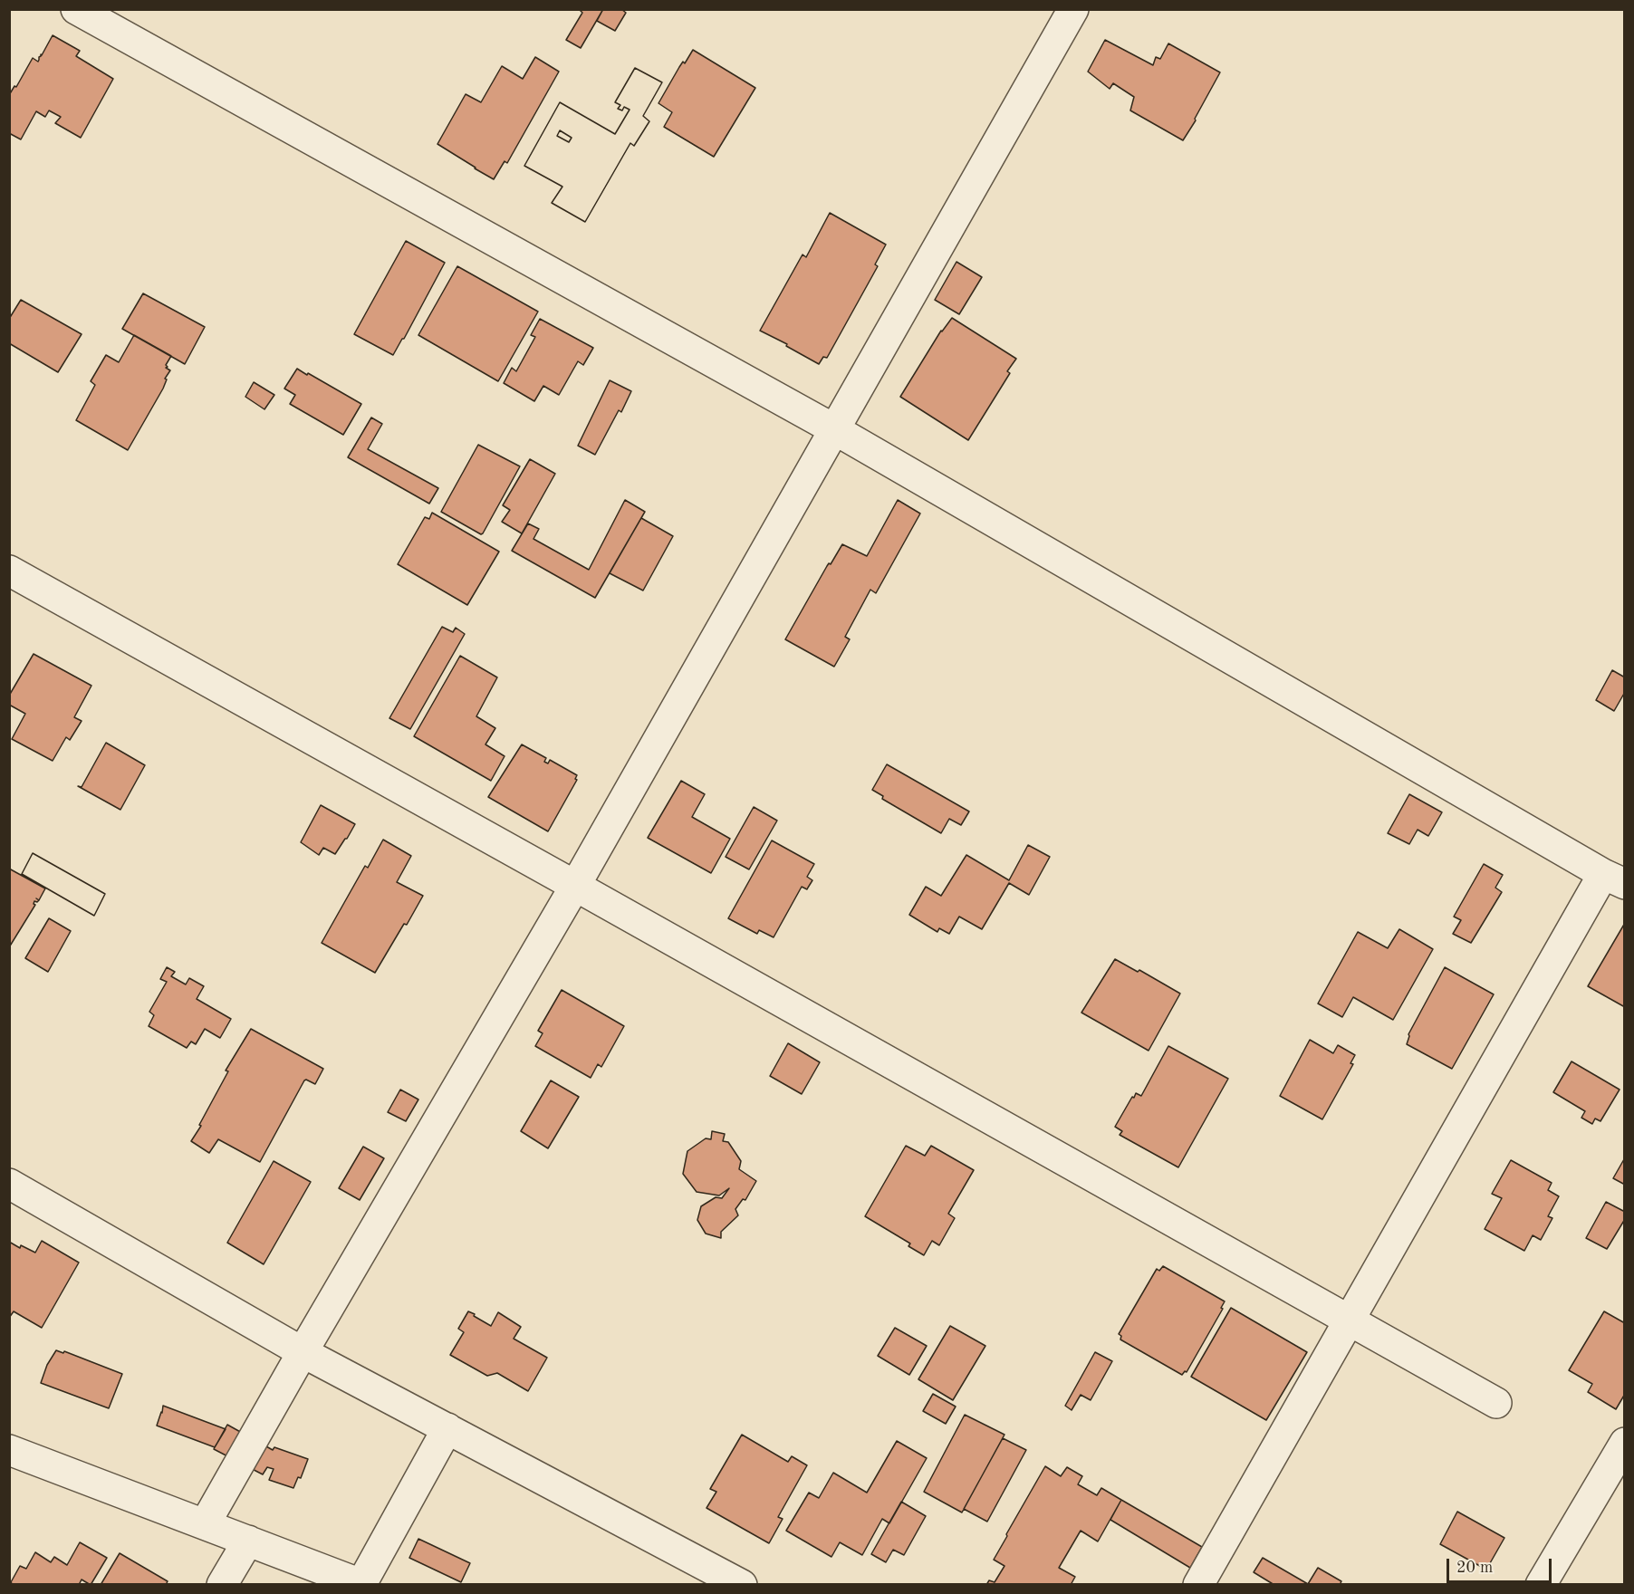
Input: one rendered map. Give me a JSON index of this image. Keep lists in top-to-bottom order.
{
  "scale_bar": "20 m"
}
